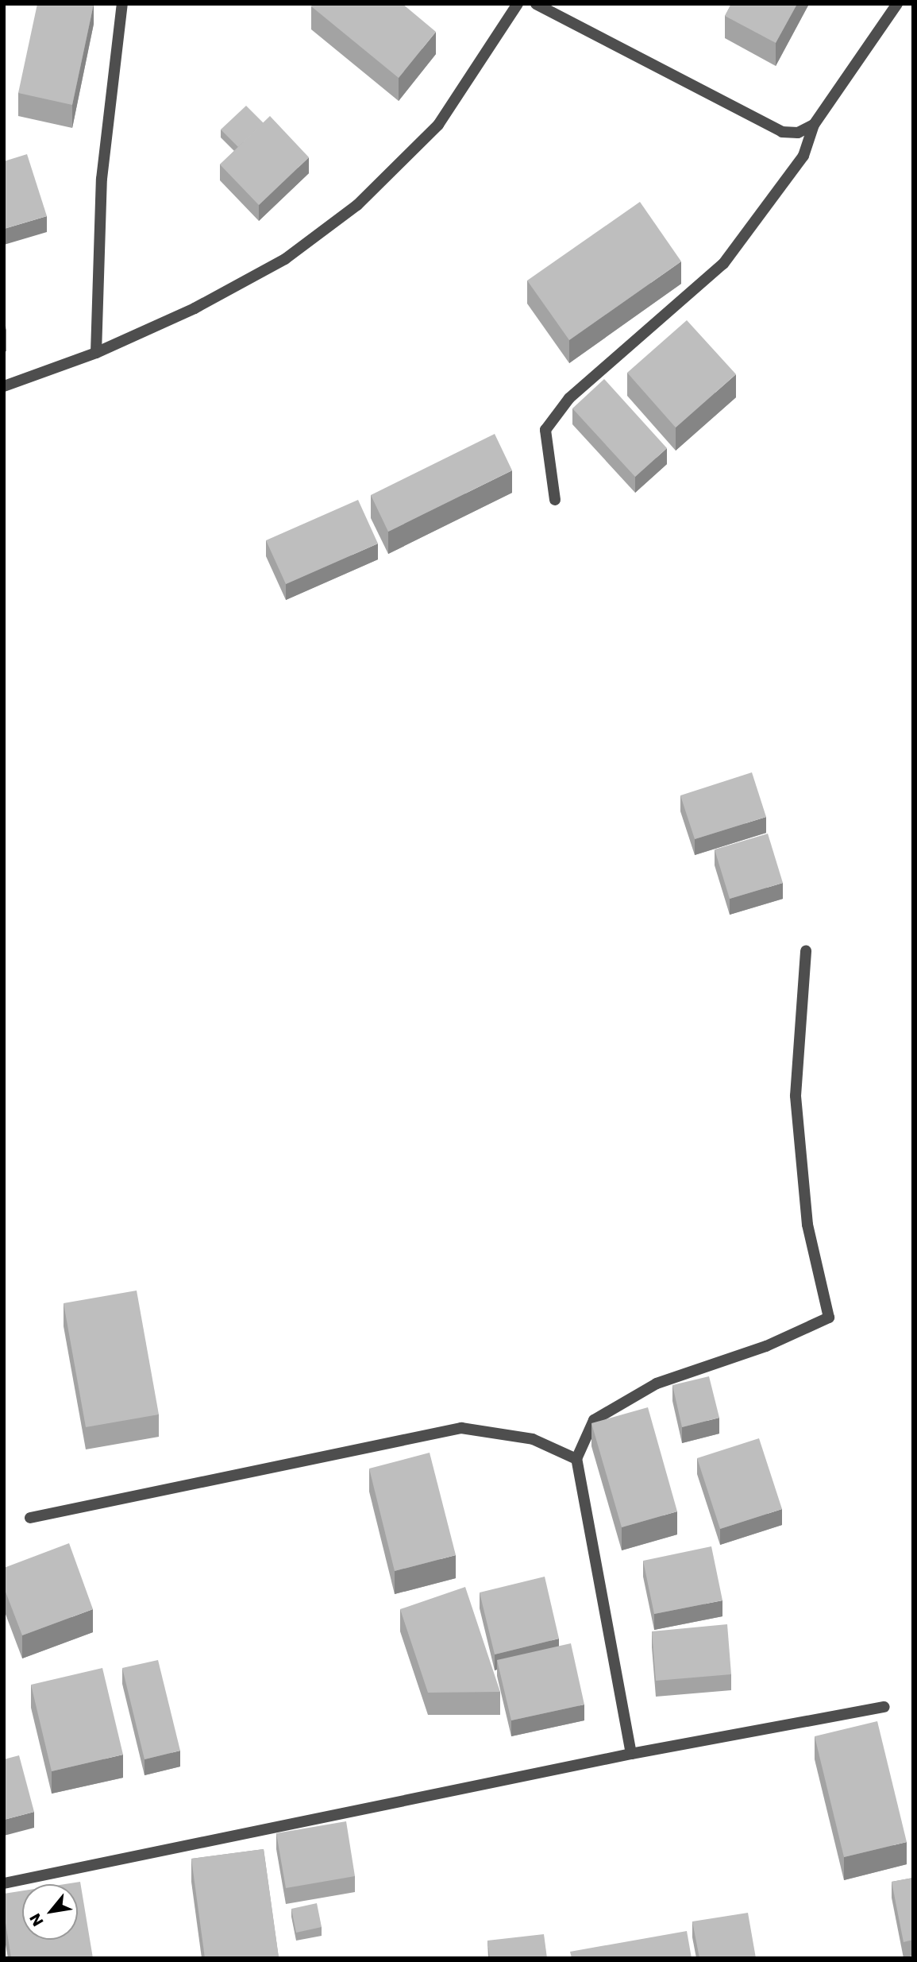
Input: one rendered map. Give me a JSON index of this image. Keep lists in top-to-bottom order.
{
  "north": "bottom left"
}
